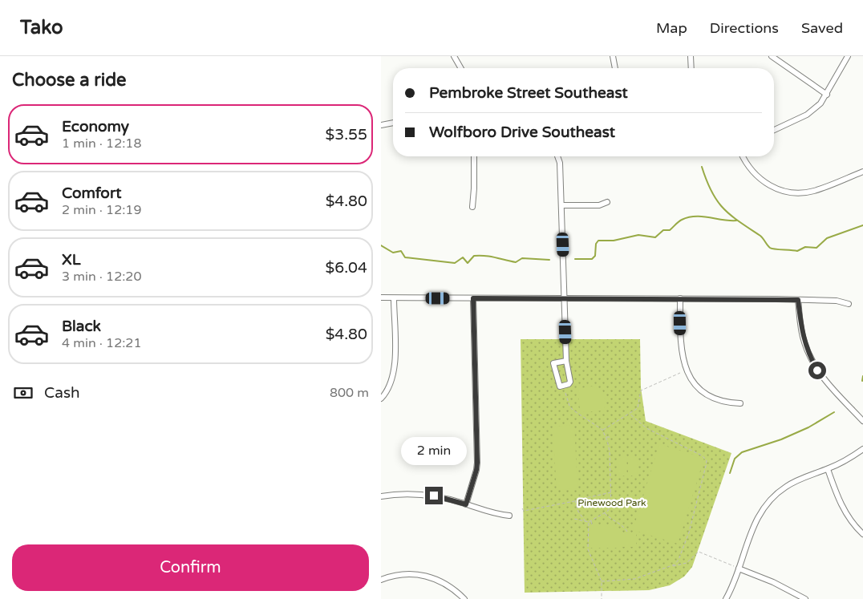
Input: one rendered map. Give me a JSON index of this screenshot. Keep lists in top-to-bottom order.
{
  "parks": ["Pinewood Park"],
  "page": {
    "header": "Tako",
    "nav": ["Map", "Directions", "Saved"],
    "heading": "Choose a ride",
    "banner": ["Pembroke Street Southeast", "Wolfboro Drive Southeast"],
    "list": [
      {
        "name": "Economy",
        "note": "1 min · 12:18",
        "value": "$3.55"
      },
      {
        "name": "Comfort",
        "note": "2 min · 12:19",
        "value": "$4.80"
      },
      {
        "name": "XL",
        "note": "3 min · 12:20",
        "value": "$6.04"
      },
      {
        "name": "Black",
        "note": "4 min · 12:21",
        "value": "$4.80"
      }
    ],
    "pay": ["Cash", "800 m"],
    "bubble": "2 min",
    "buttons": "Confirm"
  }
}
